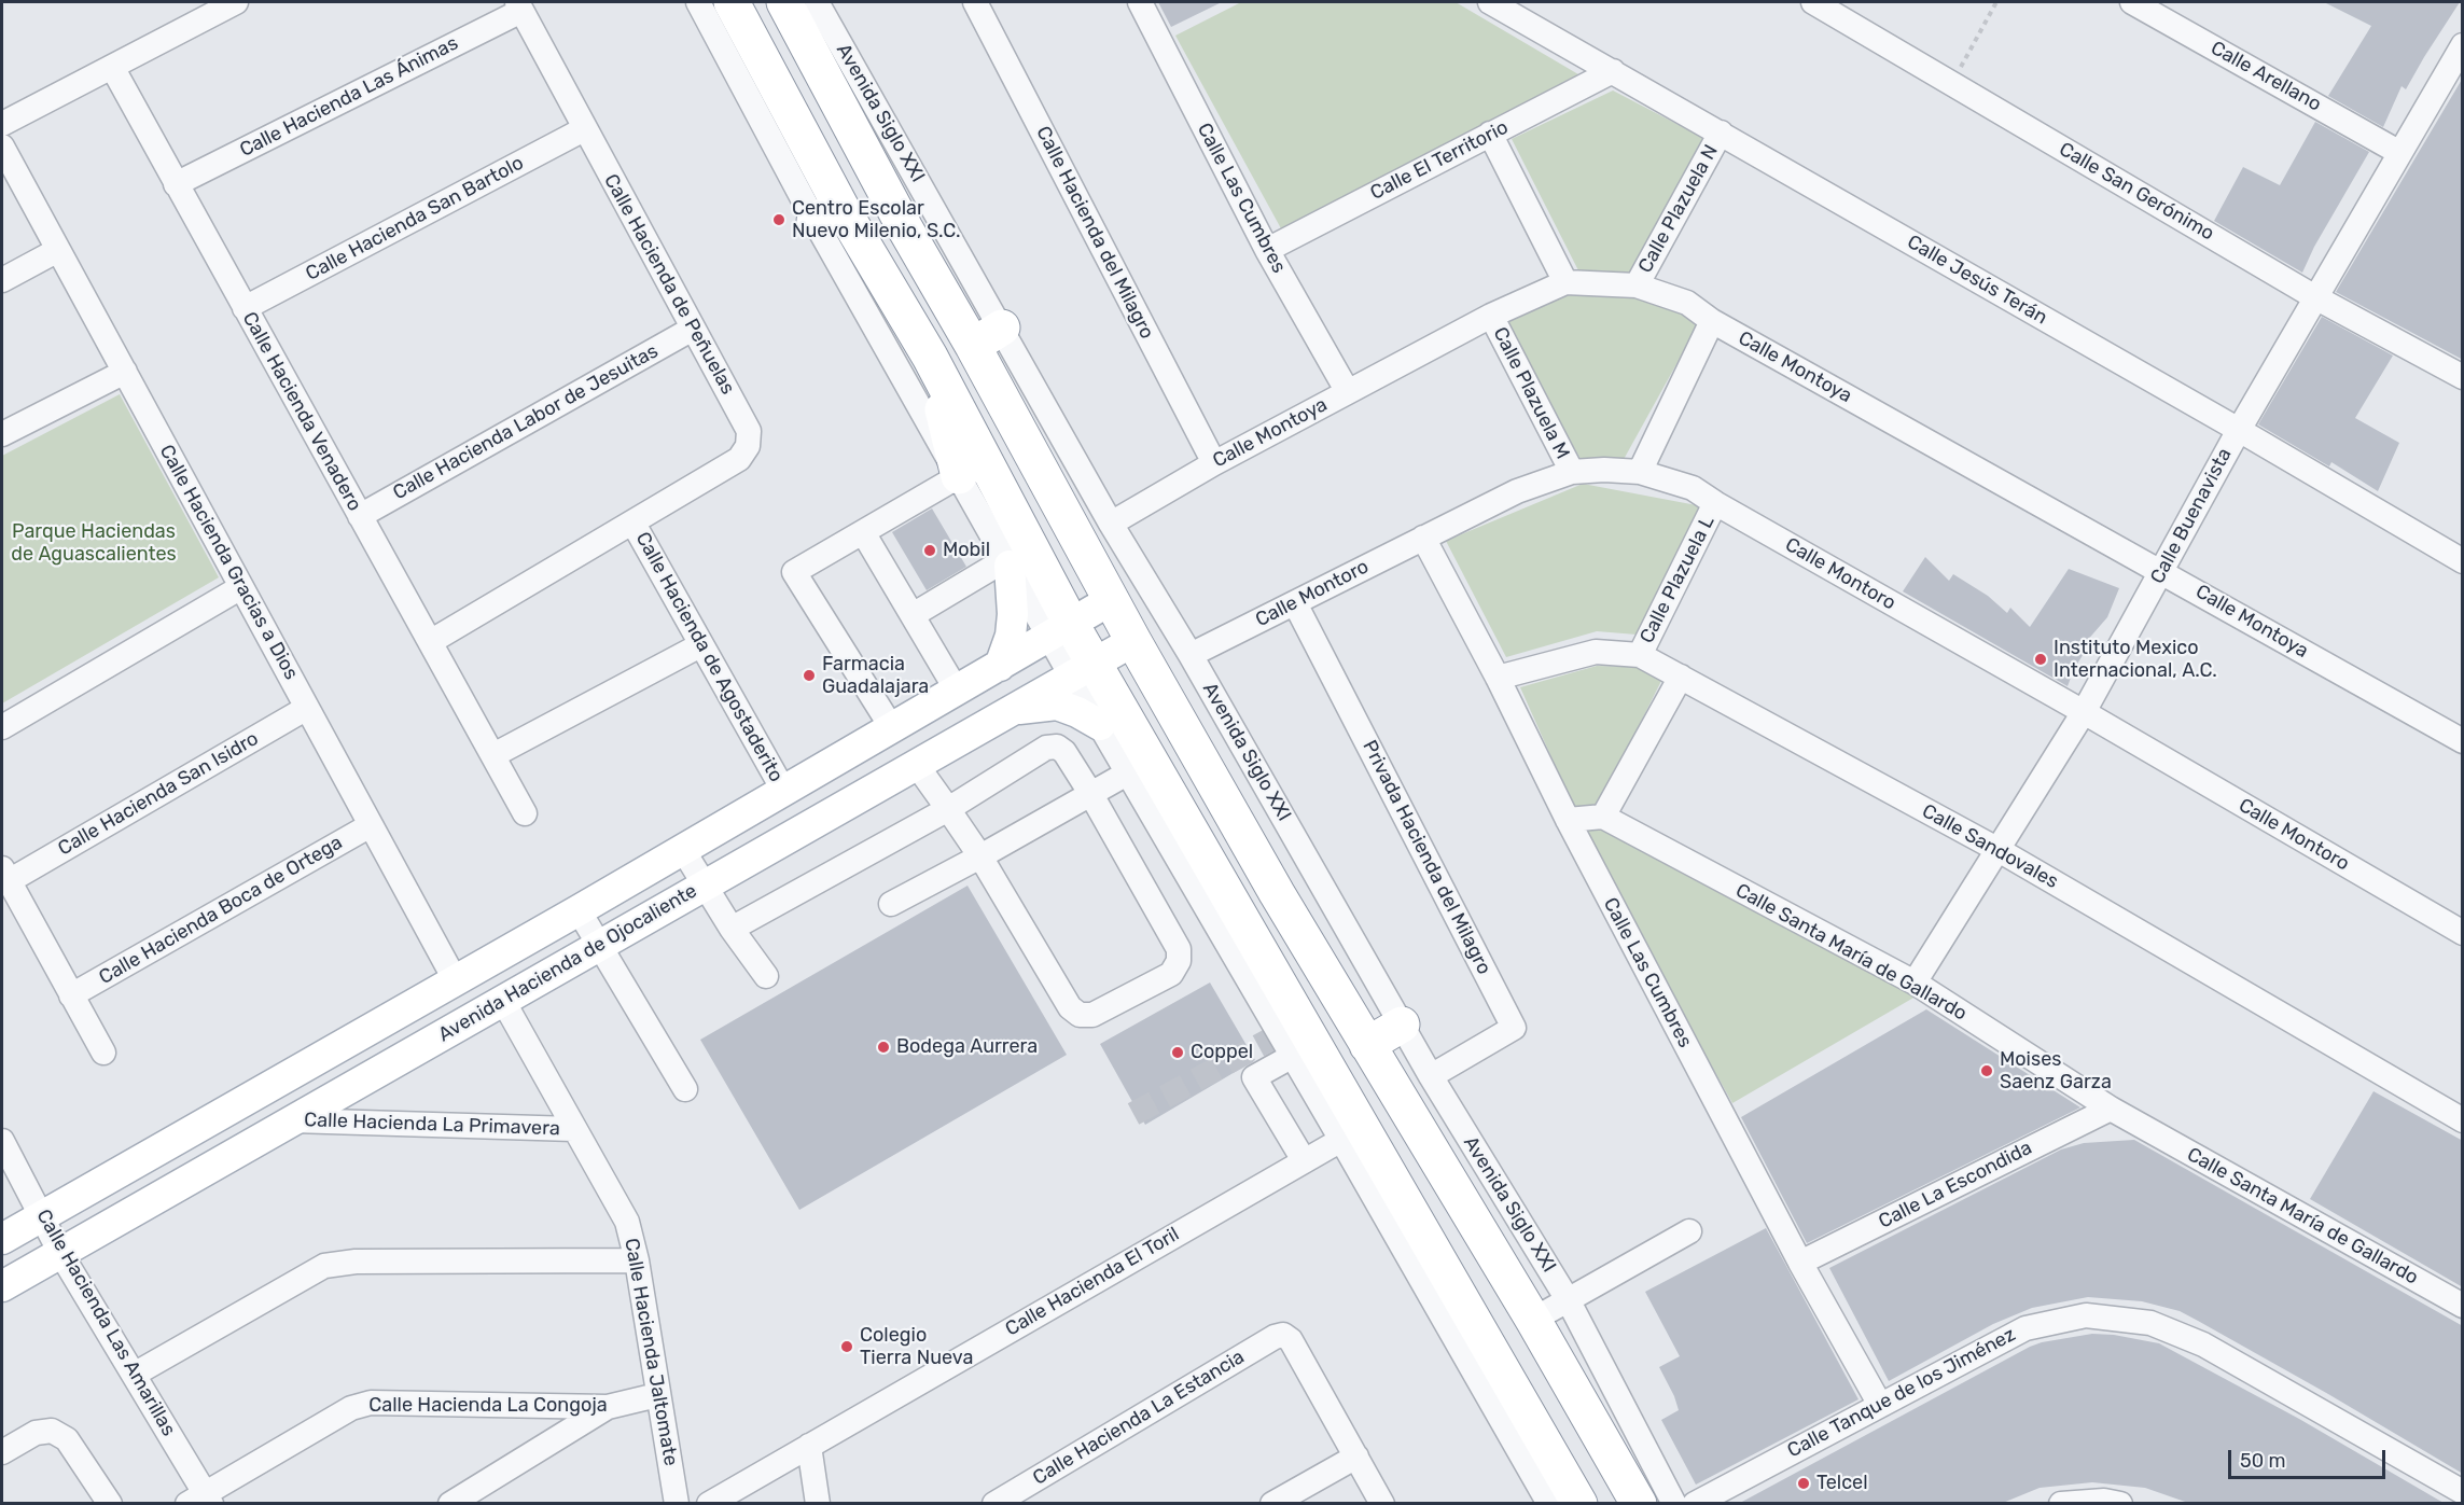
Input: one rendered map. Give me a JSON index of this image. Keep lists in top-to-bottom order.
{
  "streets": {
    "highway": ["Avenida Siglo XXI"],
    "main road": ["Avenida Hacienda de Ojocaliente"],
    "street": [
      "Calle Arellano",
      "Calle Hacienda Las Ánimas",
      "Calle El Territorio",
      "Calle San Gerónimo",
      "Calle Las Cumbres",
      "Calle Plazuela N",
      "Calle Hacienda San Bartolo",
      "Calle Hacienda del Milagro",
      "Calle Jesús Terán",
      "Calle Hacienda de Peñuelas",
      "Calle Montoya",
      "Calle Plazuela M",
      "Calle Hacienda Venadero",
      "Calle Hacienda Labor de Jesuitas",
      "Calle Buenavista",
      "Calle Hacienda Gracias a Dios",
      "Calle Montoro",
      "Calle Plazuela L",
      "Calle Hacienda de Agostaderito",
      "Calle Hacienda San Isidro",
      "Calle Sandovales",
      "Privada Hacienda del Milagro",
      "Calle Hacienda Boca de Ortega",
      "Calle Santa María de Gallardo",
      "Calle Hacienda La Primavera",
      "Calle La Escondida",
      "Calle Hacienda El Toril",
      "Calle Hacienda Las Amarillas",
      "Calle Hacienda Jaltomate",
      "Calle Tanque de los Jiménez",
      "Calle Hacienda La Congoja",
      "Calle Hacienda La Estancia"
    ]
  },
  "crossings": [
    ["Calle Arellano", "Calle Buenavista"],
    ["Calle Hacienda Las Ánimas", "Calle Hacienda de Peñuelas"],
    ["Calle Hacienda Las Ánimas", "Calle Hacienda Venadero"],
    ["Avenida Siglo XXI", "Calle Montoya"],
    ["Avenida Siglo XXI", "Calle Montoro"],
    ["Avenida Siglo XXI", "Privada Hacienda del Milagro"],
    ["Avenida Siglo XXI", "Avenida Hacienda de Ojocaliente"],
    ["Calle El Territorio", "Calle Las Cumbres"],
    ["Calle El Territorio", "Calle Jesús Terán"],
    ["Calle San Gerónimo", "Calle Buenavista"],
    ["Calle Las Cumbres", "Calle Montoya"],
    ["Calle Las Cumbres", "Calle Montoro"],
    ["Calle Las Cumbres", "Calle Sandovales"],
    ["Calle Las Cumbres", "Calle La Escondida"],
    ["Calle Las Cumbres", "Calle Tanque de los Jiménez"],
    ["Calle Plazuela N", "Calle Jesús Terán"],
    ["Calle Plazuela N", "Calle Montoya"],
    ["Calle Hacienda San Bartolo", "Calle Hacienda de Peñuelas"],
    ["Calle Hacienda San Bartolo", "Calle Hacienda Venadero"],
    ["Calle Hacienda del Milagro", "Calle Montoya"],
    ["Calle Jesús Terán", "Calle Buenavista"],
    ["Calle Hacienda de Peñuelas", "Calle Hacienda Venadero"],
    ["Calle Hacienda de Peñuelas", "Calle Hacienda Labor de Jesuitas"],
    ["Calle Hacienda de Peñuelas", "Calle Hacienda de Agostaderito"],
    ["Calle Montoya", "Calle Plazuela M"],
    ["Calle Montoya", "Calle Buenavista"],
    ["Calle Plazuela M", "Calle Montoro"],
    ["Calle Hacienda Venadero", "Calle Hacienda Labor de Jesuitas"],
    ["Calle Buenavista", "Calle Montoro"],
    ["Calle Buenavista", "Calle Sandovales"],
    ["Calle Buenavista", "Calle Santa María de Gallardo"],
    ["Calle Hacienda Gracias a Dios", "Calle Hacienda San Isidro"],
    ["Calle Hacienda Gracias a Dios", "Calle Hacienda Boca de Ortega"],
    ["Calle Hacienda Gracias a Dios", "Avenida Hacienda de Ojocaliente"],
    ["Calle Montoro", "Calle Plazuela L"],
    ["Calle Montoro", "Privada Hacienda del Milagro"],
    ["Calle Plazuela L", "Calle Sandovales"],
    ["Calle Hacienda de Agostaderito", "Avenida Hacienda de Ojocaliente"],
    ["Calle Santa María de Gallardo", "Calle La Escondida"],
    ["Avenida Hacienda de Ojocaliente", "Calle Hacienda La Primavera"],
    ["Avenida Hacienda de Ojocaliente", "Calle Hacienda Las Amarillas"],
    ["Avenida Hacienda de Ojocaliente", "Calle Hacienda Jaltomate"],
    ["Calle Hacienda La Primavera", "Calle Hacienda Jaltomate"],
    ["Calle Hacienda Las Amarillas", "Calle Hacienda La Congoja"],
    ["Calle Hacienda Jaltomate", "Calle Hacienda La Congoja"]
  ],
  "parks": ["Parque Haciendas de Aguascalientes"],
  "places": [
    "Centro Escolar Nuevo Milenio, S.C.",
    "Mobil",
    "Instituto Mexico Internacional, A.C.",
    "Farmacia Guadalajara",
    "Bodega Aurrera",
    "Coppel",
    "Moises Saenz Garza",
    "Colegio Tierra Nueva",
    "Telcel"
  ],
  "scale_bar": "50 m"
}
